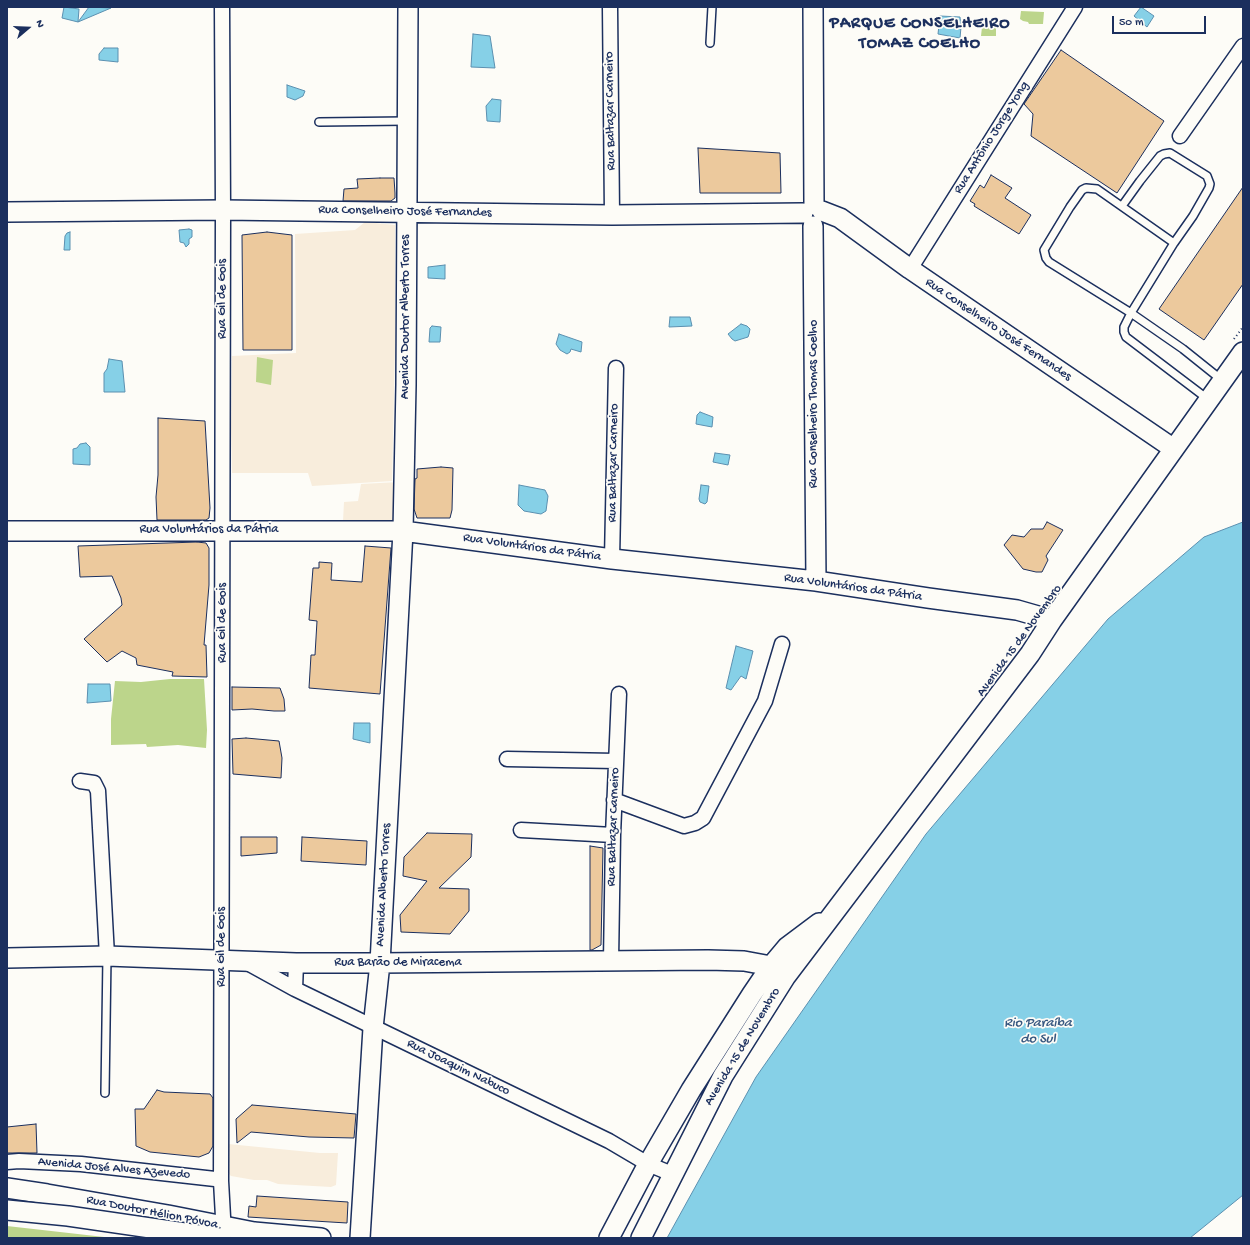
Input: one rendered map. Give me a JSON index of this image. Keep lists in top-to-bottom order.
{
  "streets": {
    "main road": [
      "Rua Conselheiro José Fernandes",
      "Avenida Doutor Alberto Torres",
      "Rua Conselheiro Thomas Coelho",
      "Rua Voluntários da Pátria",
      "Avenida 15 de Novembro",
      "Avenida Alberto Torres",
      "Rua Barão de Miracema",
      "Rua Doutor Hélion Póvoa"
    ],
    "street": [
      "Rua Baltazar Carneiro",
      "Rua Antônio Jorge Yong",
      "Rua Gil de Gois",
      "Rua Joaquim Nabuco",
      "Avenida José Alves Azevedo"
    ]
  },
  "crossings": [
    ["Rua Baltazar Carneiro", "Rua Conselheiro José Fernandes"],
    ["Rua Baltazar Carneiro", "Rua Voluntários da Pátria"],
    ["Rua Baltazar Carneiro", "Rua Barão de Miracema"],
    ["Rua Antônio Jorge Yong", "Rua Conselheiro José Fernandes"],
    ["Rua Conselheiro José Fernandes", "Rua Gil de Gois"],
    ["Rua Conselheiro José Fernandes", "Avenida Doutor Alberto Torres"],
    ["Rua Conselheiro José Fernandes", "Rua Conselheiro Thomas Coelho"],
    ["Rua Conselheiro José Fernandes", "Avenida 15 de Novembro"],
    ["Rua Gil de Gois", "Rua Voluntários da Pátria"],
    ["Rua Gil de Gois", "Rua Barão de Miracema"],
    ["Rua Gil de Gois", "Avenida José Alves Azevedo"],
    ["Rua Gil de Gois", "Rua Doutor Hélion Póvoa"],
    ["Avenida Doutor Alberto Torres", "Rua Voluntários da Pátria"],
    ["Avenida Doutor Alberto Torres", "Avenida Alberto Torres"],
    ["Rua Conselheiro Thomas Coelho", "Rua Voluntários da Pátria"],
    ["Rua Voluntários da Pátria", "Avenida 15 de Novembro"],
    ["Rua Voluntários da Pátria", "Avenida Alberto Torres"],
    ["Avenida 15 de Novembro", "Rua Barão de Miracema"],
    ["Avenida 15 de Novembro", "Rua Joaquim Nabuco"],
    ["Avenida Alberto Torres", "Rua Barão de Miracema"],
    ["Avenida Alberto Torres", "Rua Joaquim Nabuco"],
    ["Rua Barão de Miracema", "Rua Joaquim Nabuco"]
  ],
  "districts": ["PARQUE CONSELHEIRO TOMAZ COELHO"],
  "water": ["Rio Paraíba do Sul"],
  "scale_bar": "50 m",
  "north": "right"
}
